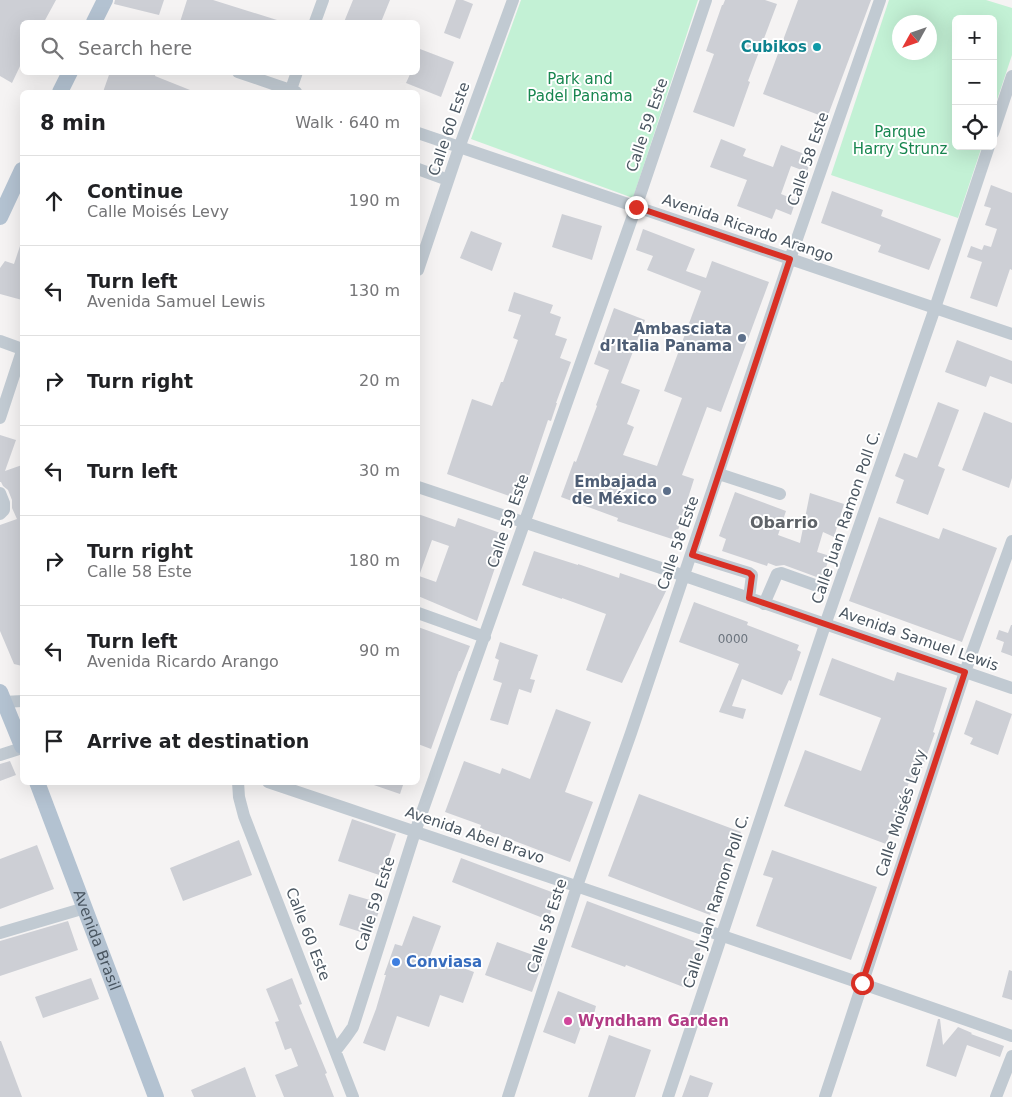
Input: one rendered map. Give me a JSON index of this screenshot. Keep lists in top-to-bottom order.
{
  "streets": {
    "main road": ["Avenida Brasil"],
    "street": [
      "Calle 59 Este",
      "Calle 60 Este",
      "Calle 58 Este",
      "Avenida Ricardo Arango",
      "Calle Juan Ramon Poll C.",
      "Avenida Samuel Lewis",
      "Calle Moisés Levy",
      "Avenida Abel Bravo"
    ]
  },
  "crossings": [
    ["Calle 59 Este", "Calle 60 Este"],
    ["Calle 59 Este", "Avenida Ricardo Arango"],
    ["Calle 59 Este", "Avenida Samuel Lewis"],
    ["Calle 59 Este", "Avenida Abel Bravo"],
    ["Calle 60 Este", "Avenida Ricardo Arango"],
    ["Calle 58 Este", "Avenida Ricardo Arango"],
    ["Calle 58 Este", "Avenida Samuel Lewis"],
    ["Calle 58 Este", "Avenida Abel Bravo"],
    ["Avenida Ricardo Arango", "Calle Juan Ramon Poll C."],
    ["Calle Juan Ramon Poll C.", "Avenida Samuel Lewis"],
    ["Calle Juan Ramon Poll C.", "Avenida Abel Bravo"],
    ["Avenida Samuel Lewis", "Calle Moisés Levy"],
    ["Calle Moisés Levy", "Avenida Abel Bravo"]
  ],
  "districts": ["Obarrio"],
  "parks": ["Park and Padel Panama", "Parque Harry Strunz"],
  "places": [
    "Cubikos",
    "Ambasciata d’Italia Panama",
    "Embajada de México",
    "Conviasa",
    "Wyndham Garden"
  ],
  "house_numbers": ["0000"],
  "north": "bottom left",
  "page": {
    "map_buttons": ["+", "−"],
    "search": "Search here",
    "heading": ["8 min", "Walk · 640 m"],
    "list": [
      ["Continue", "Calle Moisés Levy", "190 m"],
      ["Turn left", "Avenida Samuel Lewis", "130 m"],
      ["Turn right", "20 m"],
      ["Turn left", "30 m"],
      ["Turn right", "Calle 58 Este", "180 m"],
      ["Turn left", "Avenida Ricardo Arango", "90 m"],
      "Arrive at destination"
    ]
  }
}
